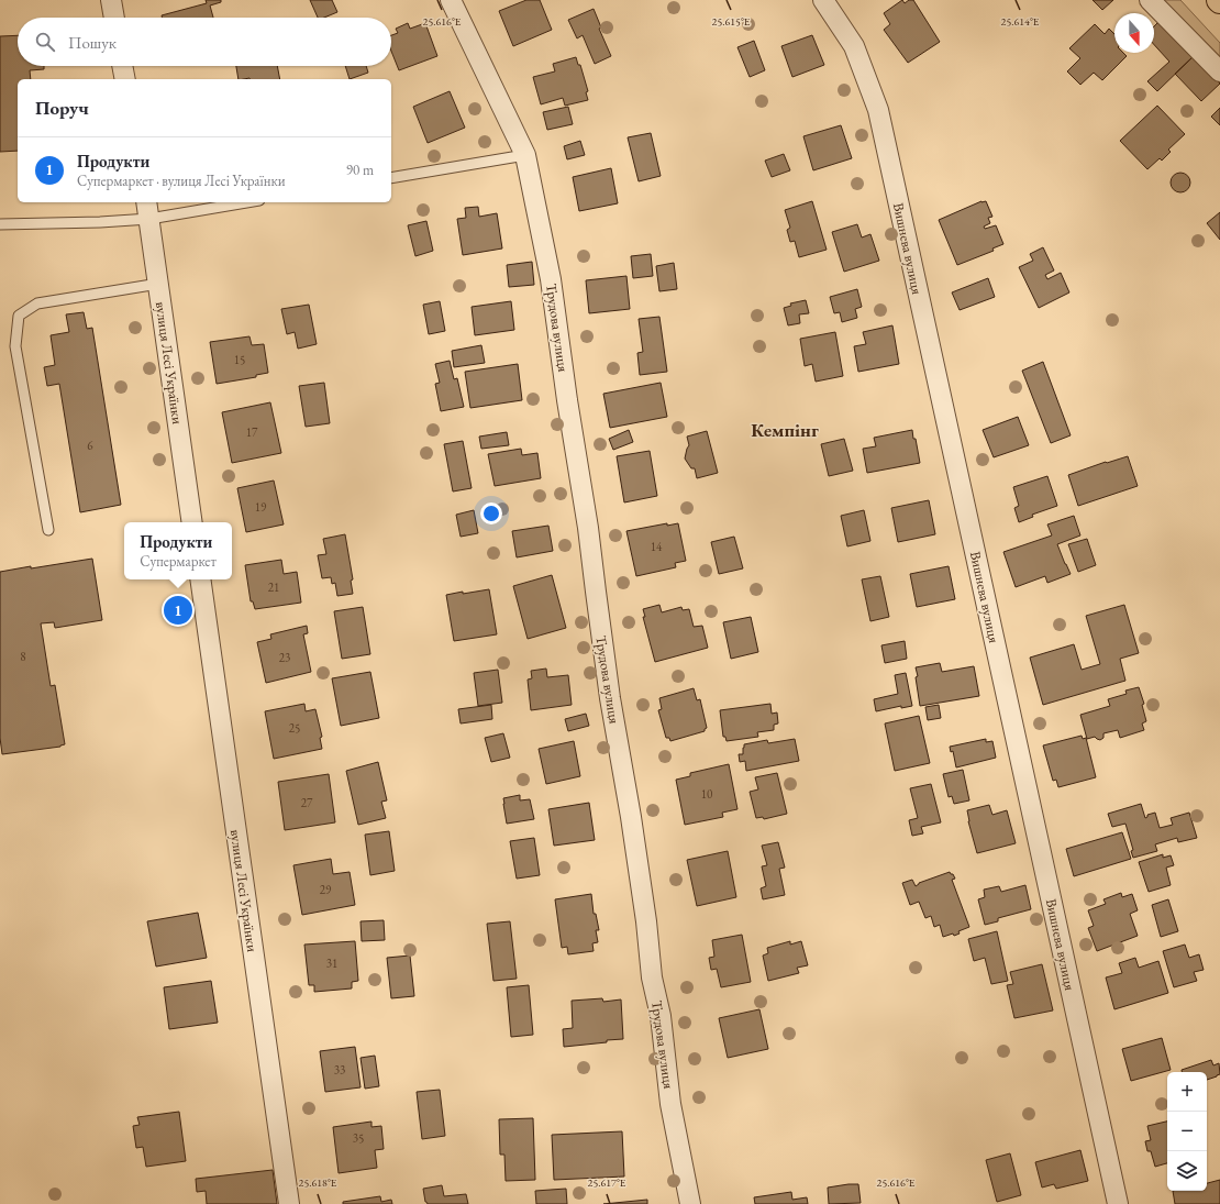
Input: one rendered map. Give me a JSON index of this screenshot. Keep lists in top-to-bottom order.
{
  "streets": {
    "street": ["Вишнева вулиця", "Трудова вулиця", "вулиця Лесі Українки"]
  },
  "districts": ["Кемпінг"],
  "house_numbers": [
    "15",
    "17",
    "6",
    "19",
    "14",
    "21",
    "8",
    "23",
    "25",
    "10",
    "27",
    "29",
    "31",
    "33",
    "35"
  ],
  "north": "bottom",
  "page": {
    "search": "Пошук",
    "heading": "Поруч",
    "list": [
      {
        "mark": "1",
        "name": "Продукти",
        "note": "Супермаркет · вулиця Лесі Українки",
        "value": "90 m"
      }
    ],
    "popup": ["Продукти", "Супермаркет"],
    "pins": "1",
    "map_buttons": ["+", "−"]
  },
  "coordinates": [
    "25.616°E",
    "25.614°E",
    "25.615°E",
    "25.618°E",
    "25.617°E"
  ]
}
